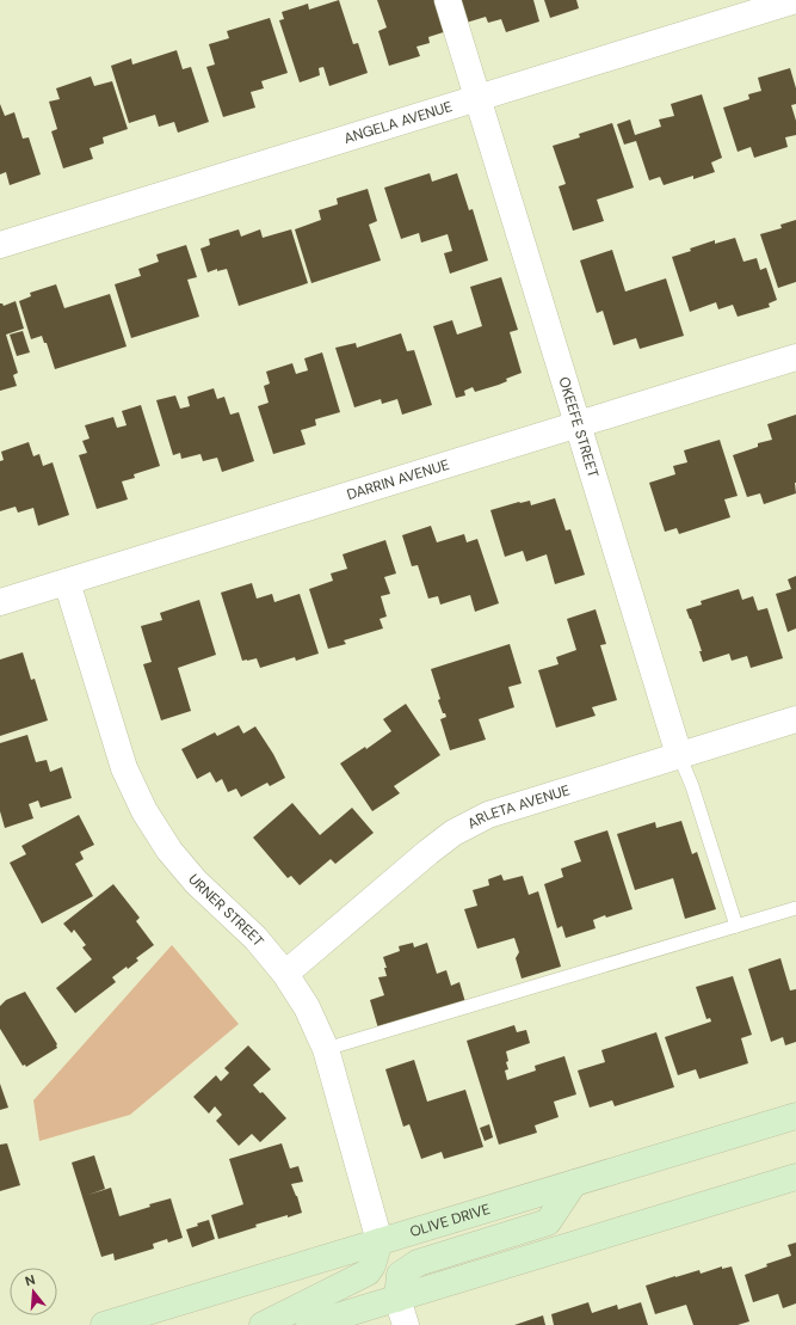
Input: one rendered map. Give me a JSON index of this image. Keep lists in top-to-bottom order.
{
  "streets": {
    "main road": ["OLIVE DRIVE"],
    "street": [
      "ANGELA AVENUE",
      "OKEEFE STREET",
      "DARRIN AVENUE",
      "ARLETA AVENUE",
      "URNER STREET"
    ]
  },
  "crossings": [
    ["ANGELA AVENUE", "OKEEFE STREET"],
    ["OKEEFE STREET", "DARRIN AVENUE"],
    ["OKEEFE STREET", "ARLETA AVENUE"],
    ["DARRIN AVENUE", "URNER STREET"],
    ["ARLETA AVENUE", "URNER STREET"],
    ["URNER STREET", "OLIVE DRIVE"]
  ],
  "north": "top"
}
